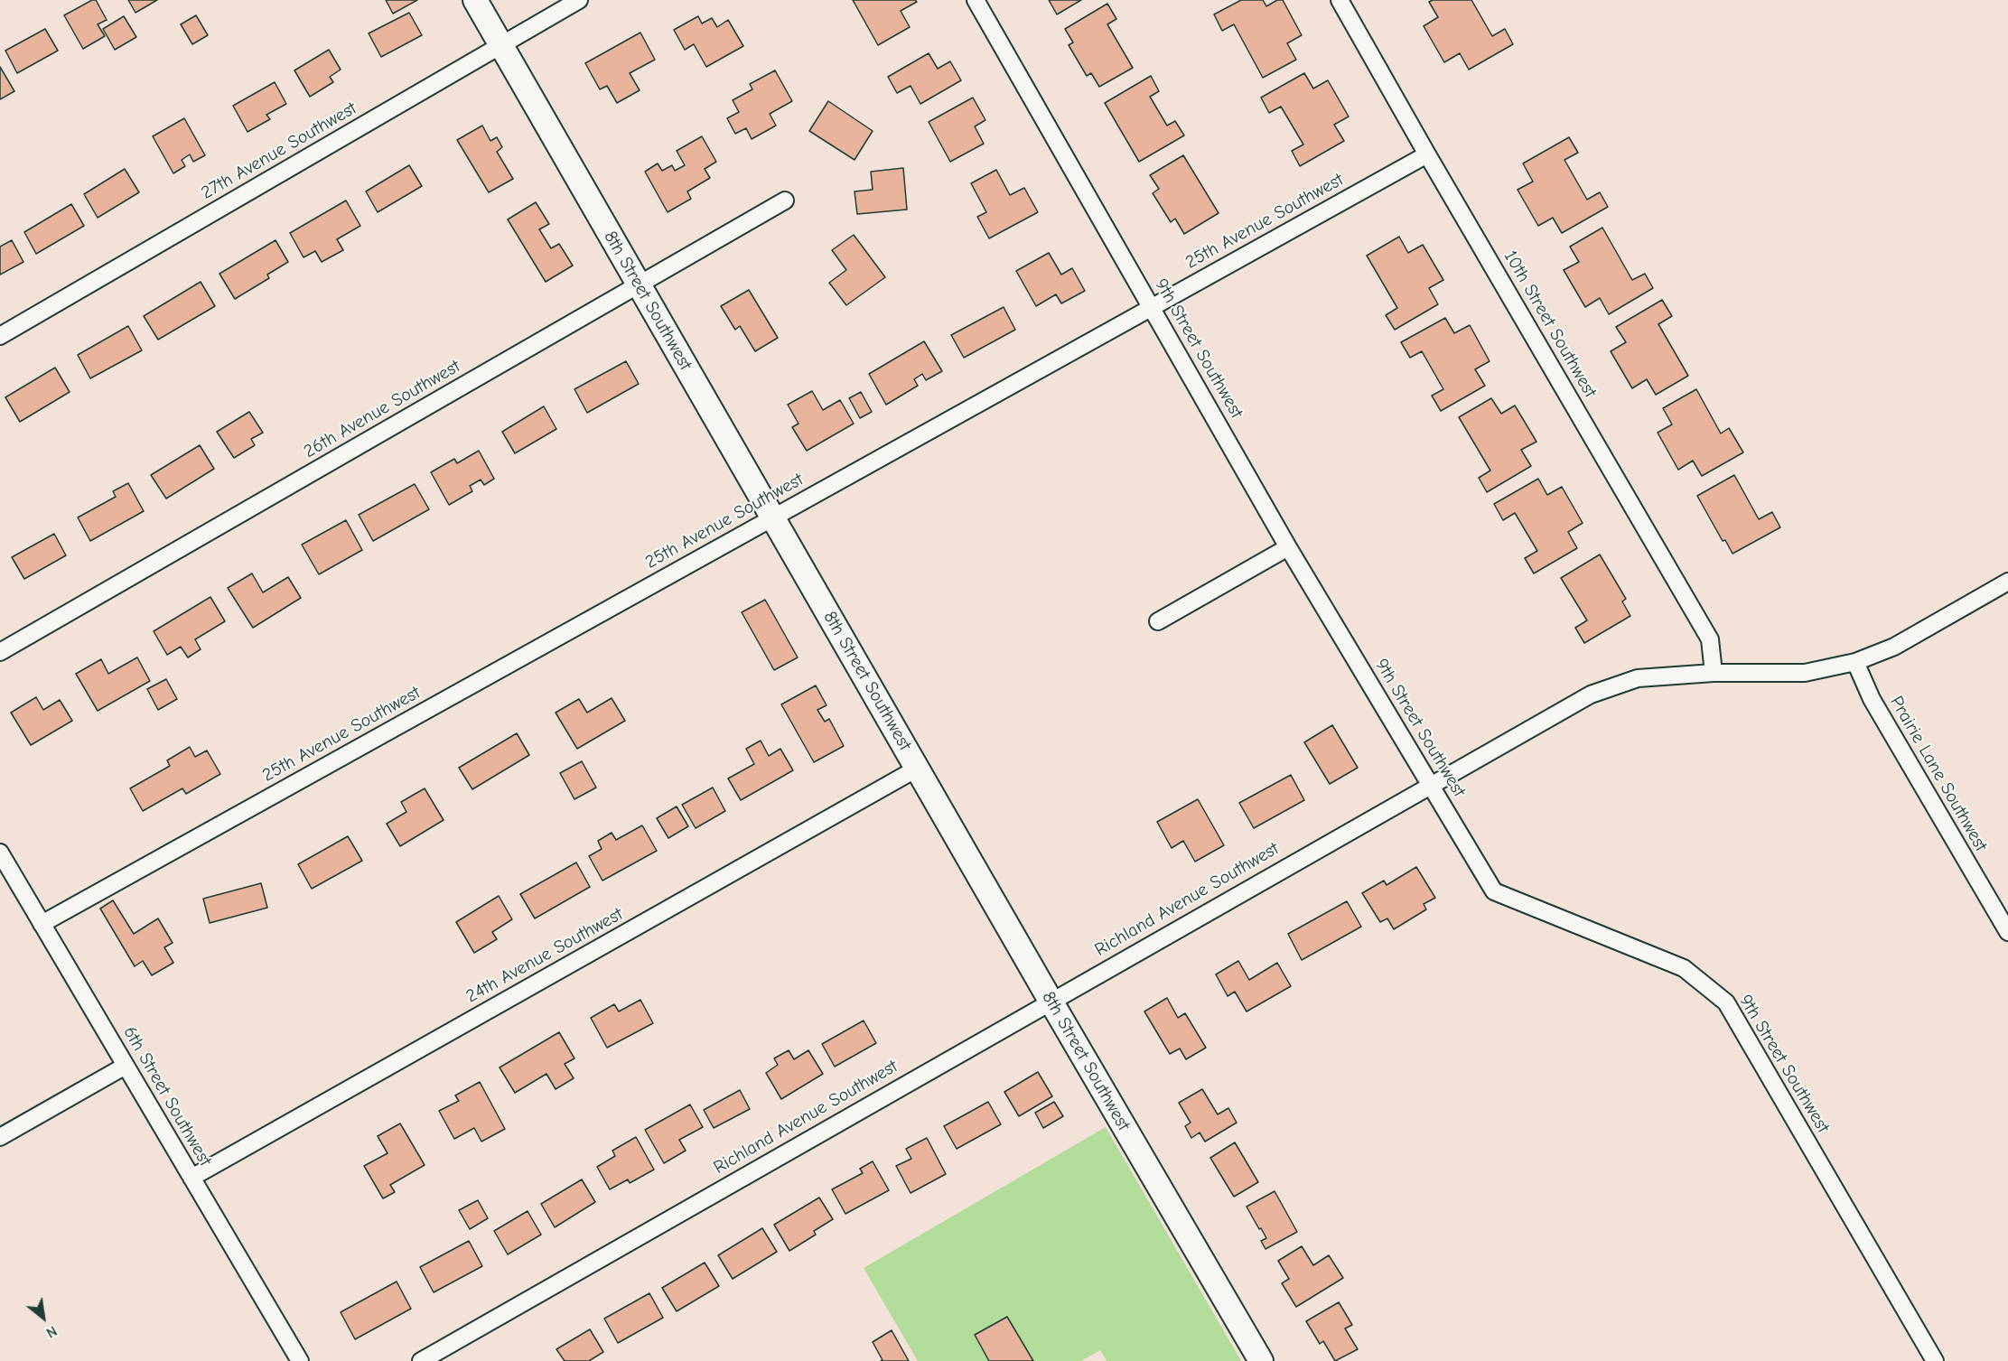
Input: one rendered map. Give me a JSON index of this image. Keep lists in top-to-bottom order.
{
  "streets": {
    "street": [
      "27th Avenue Southwest",
      "25th Avenue Southwest",
      "8th Street Southwest",
      "10th Street Southwest",
      "9th Street Southwest",
      "26th Avenue Southwest",
      "Prairie Lane Southwest",
      "Richland Avenue Southwest",
      "24th Avenue Southwest",
      "6th Street Southwest"
    ]
  },
  "crossings": [
    ["27th Avenue Southwest", "8th Street Southwest"],
    ["25th Avenue Southwest", "8th Street Southwest"],
    ["25th Avenue Southwest", "10th Street Southwest"],
    ["25th Avenue Southwest", "9th Street Southwest"],
    ["25th Avenue Southwest", "6th Street Southwest"],
    ["8th Street Southwest", "26th Avenue Southwest"],
    ["8th Street Southwest", "Richland Avenue Southwest"],
    ["8th Street Southwest", "24th Avenue Southwest"],
    ["10th Street Southwest", "Richland Avenue Southwest"],
    ["9th Street Southwest", "Richland Avenue Southwest"],
    ["Prairie Lane Southwest", "Richland Avenue Southwest"],
    ["24th Avenue Southwest", "6th Street Southwest"]
  ],
  "north": "bottom right"
}
